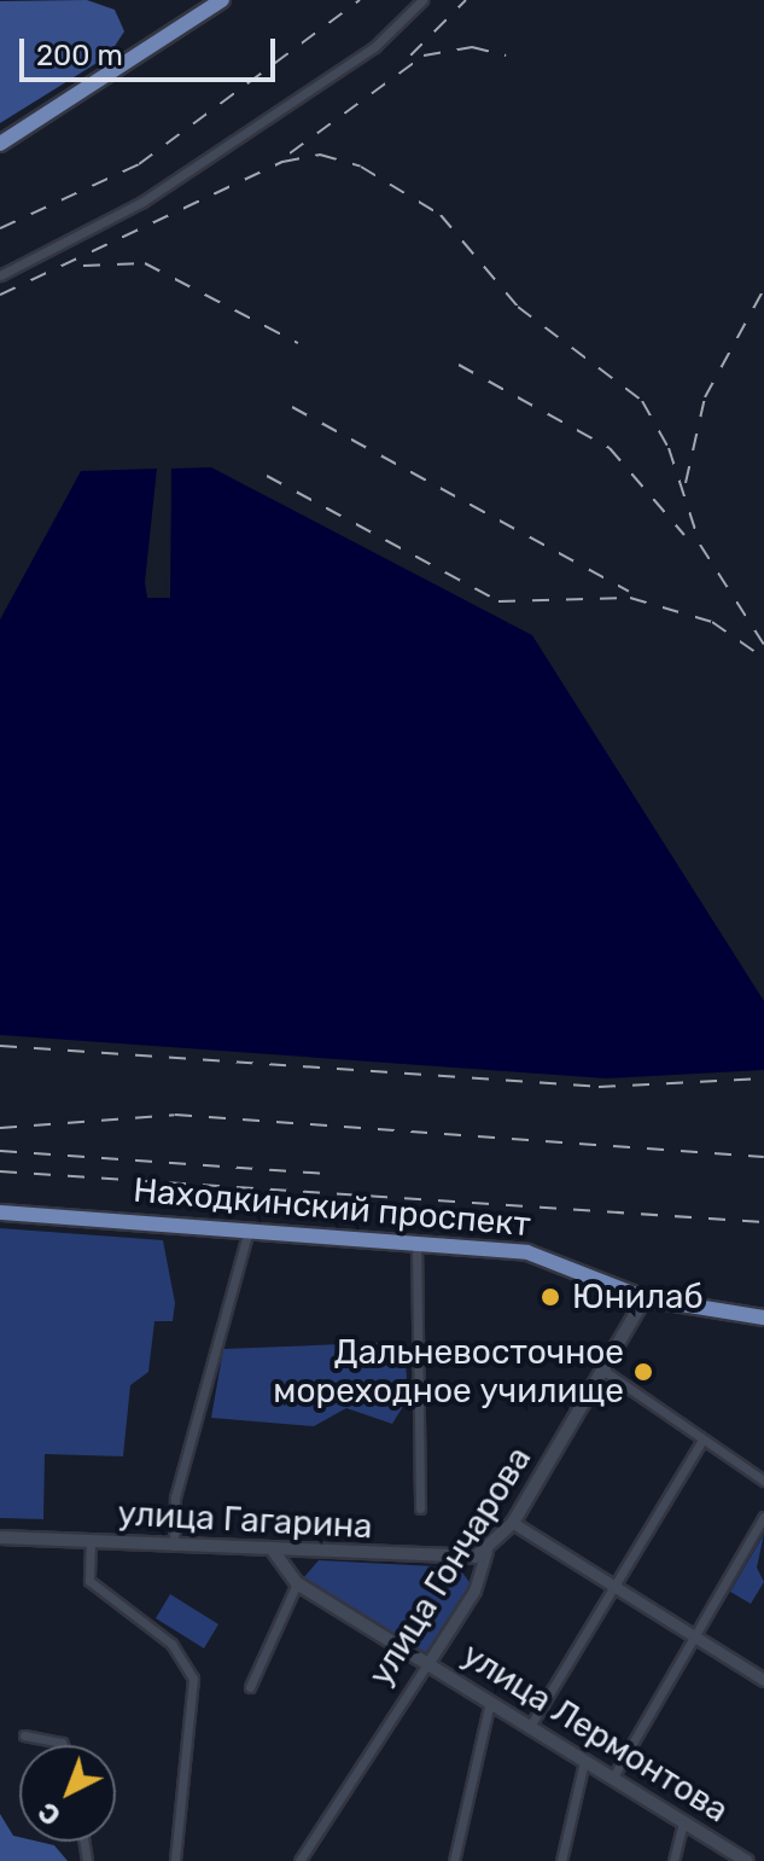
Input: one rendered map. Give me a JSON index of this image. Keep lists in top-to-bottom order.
{
  "streets": {
    "main road": [
      "Находкинский проспект",
      "улица Гагарина",
      "улица Гончарова",
      "улица Лермонтова"
    ]
  },
  "crossings": [
    ["Находкинский проспект", "улица Гончарова"],
    ["улица Гагарина", "улица Гончарова"],
    ["улица Гагарина", "улица Лермонтова"],
    ["улица Гончарова", "улица Лермонтова"]
  ],
  "places": ["Юнилаб", "Дальневосточное мореходное училище"],
  "scale_bar": "200 m",
  "north": "bottom left"
}
